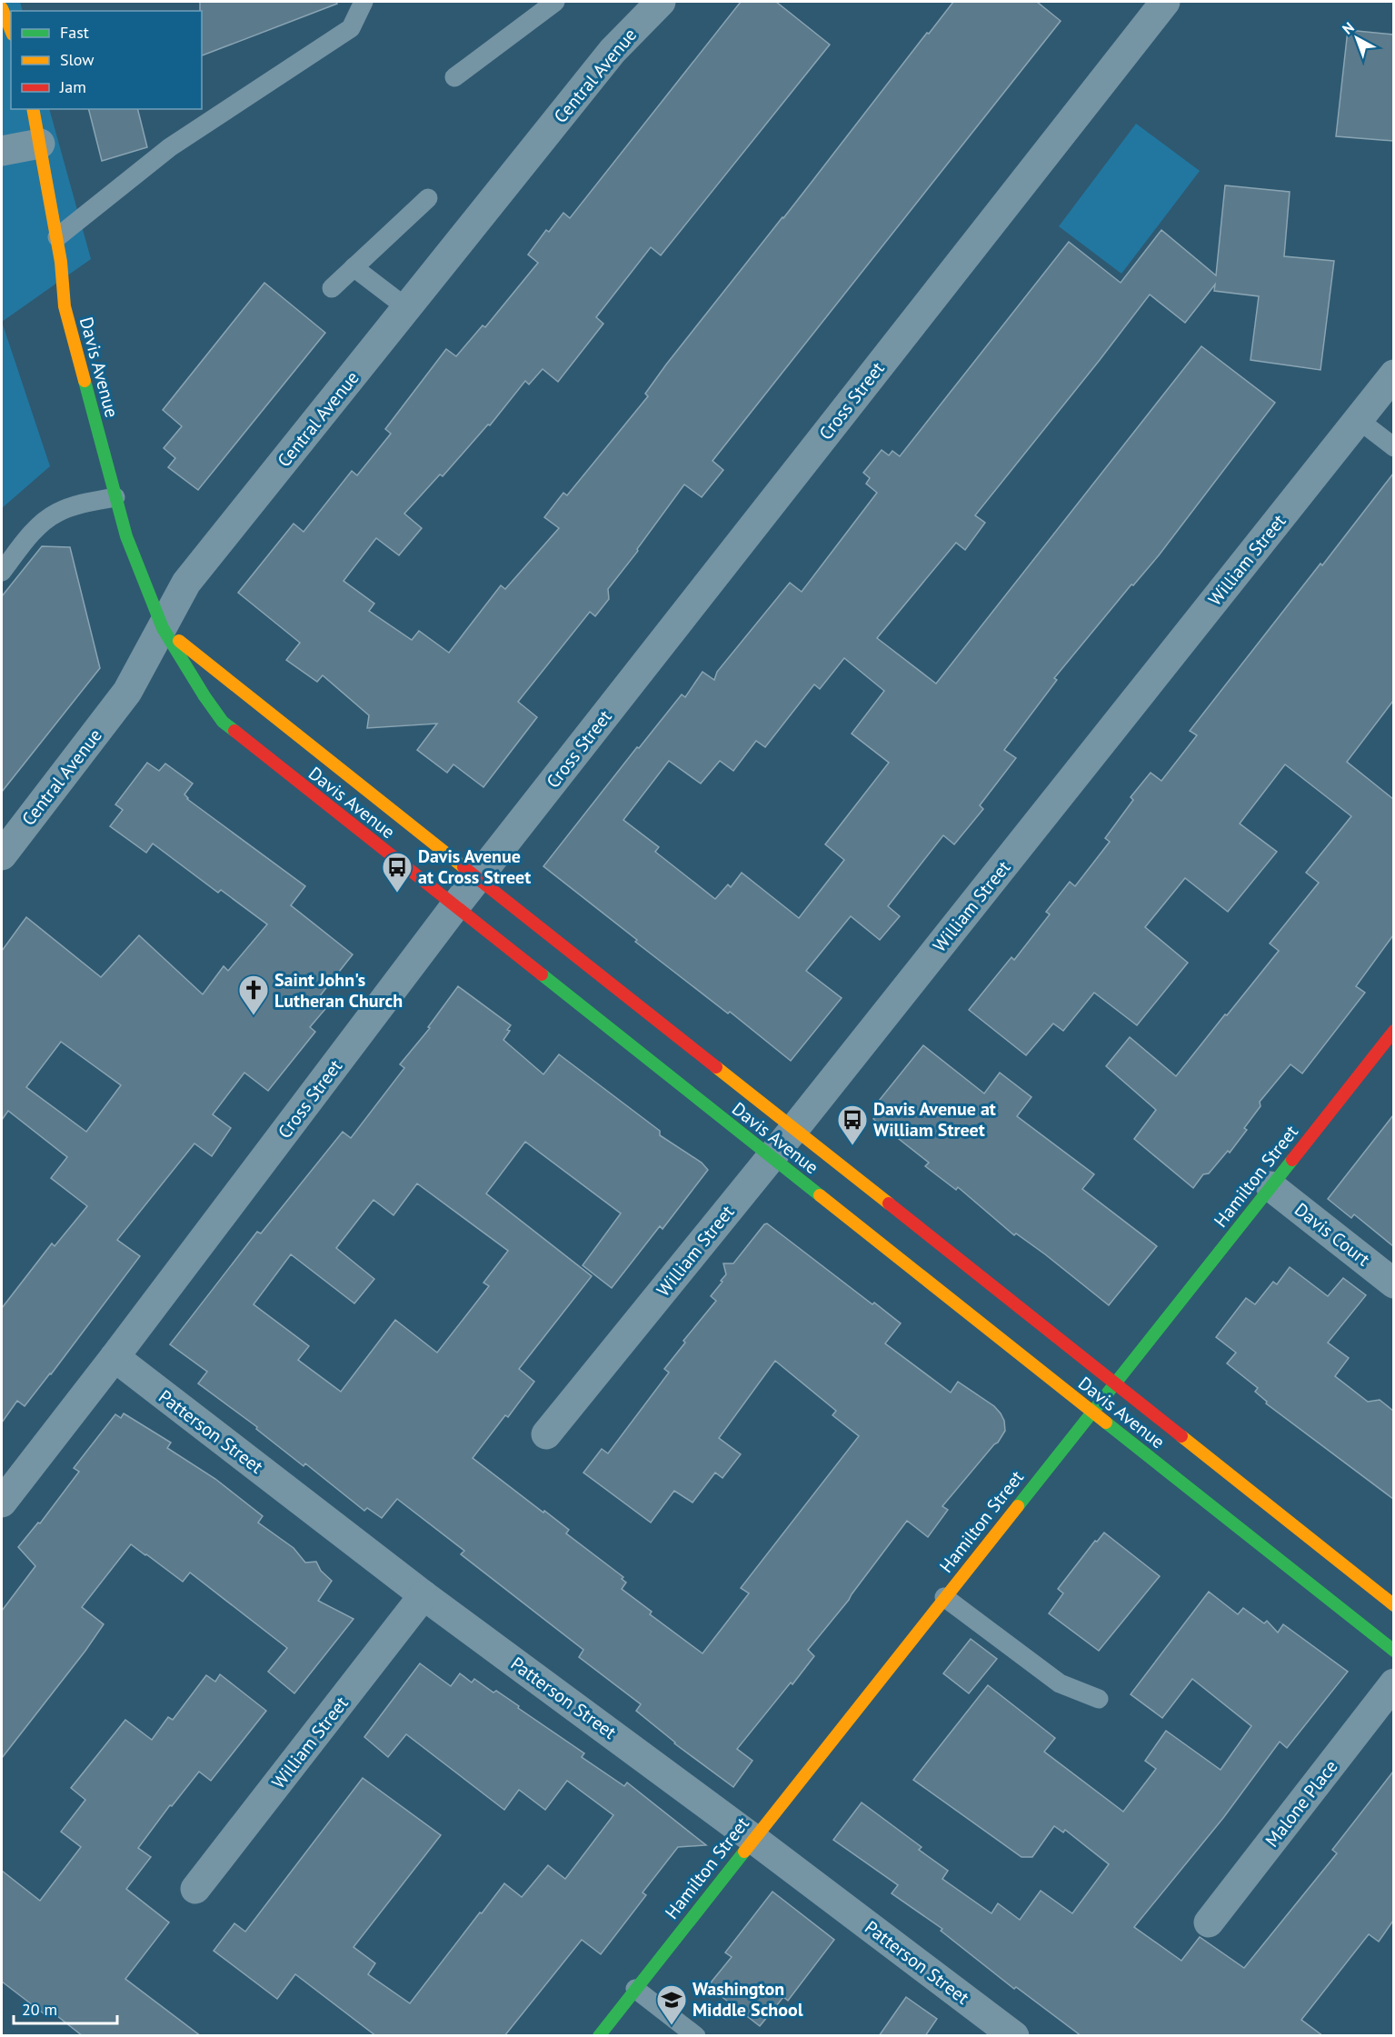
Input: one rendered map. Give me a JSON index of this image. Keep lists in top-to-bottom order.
{
  "streets": {
    "street": [
      "Central Avenue",
      "Davis Avenue",
      "Cross Street",
      "William Street",
      "Hamilton Street",
      "Davis Court",
      "Patterson Street",
      "Malone Place"
    ]
  },
  "crossings": [
    ["Central Avenue", "Davis Avenue"],
    ["Davis Avenue", "Cross Street"],
    ["Davis Avenue", "William Street"],
    ["Davis Avenue", "Hamilton Street"],
    ["Cross Street", "Patterson Street"],
    ["William Street", "Patterson Street"],
    ["Hamilton Street", "Davis Court"],
    ["Hamilton Street", "Patterson Street"]
  ],
  "places": {
    "bus stop": ["Davis Avenue at Cross Street", "Davis Avenue at William Street"],
    "church": ["Saint John's Lutheran Church"],
    "school or university": ["Washington Middle School"]
  },
  "legend": ["Fast", "Slow", "Jam"],
  "scale_bar": "20 m",
  "north": "top left"
}
